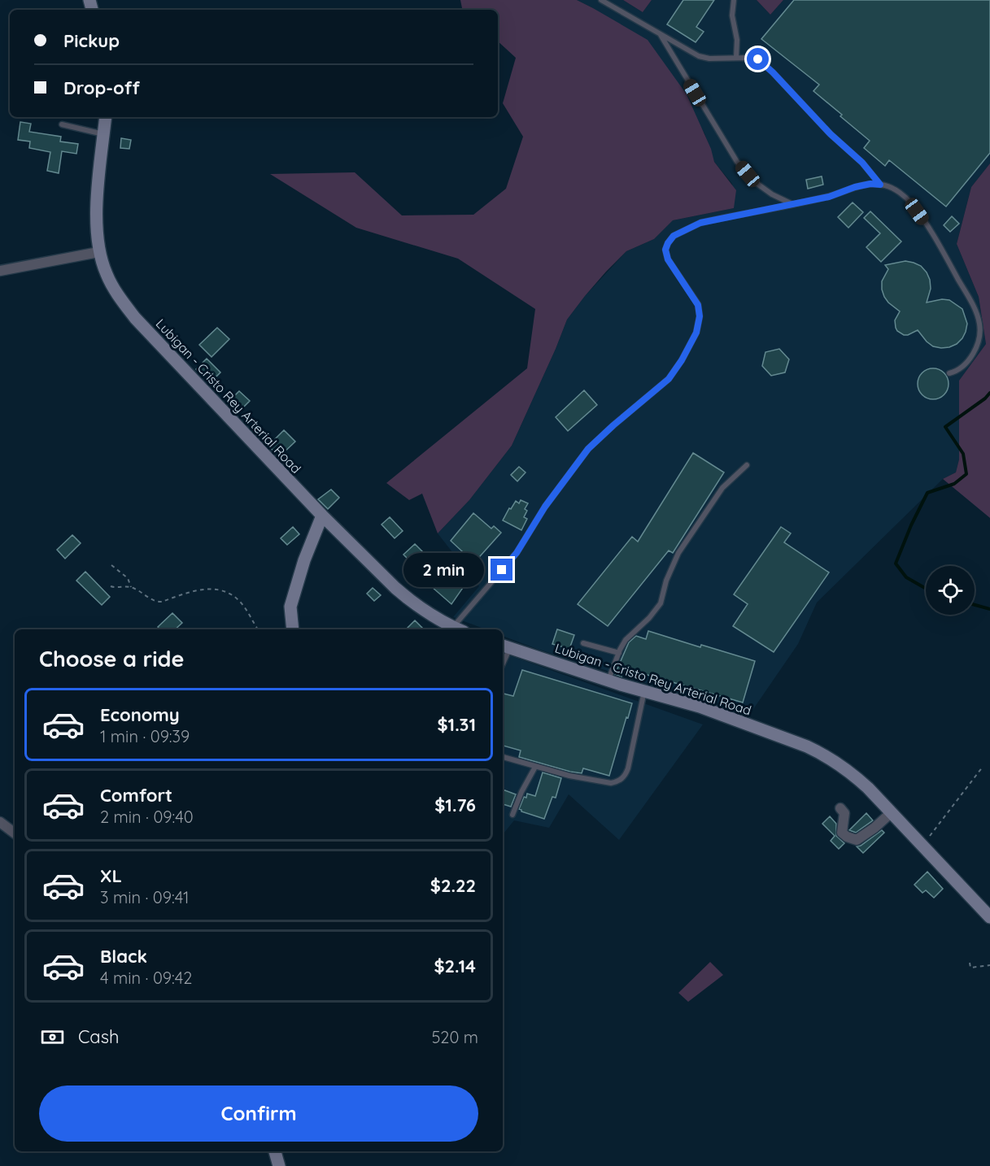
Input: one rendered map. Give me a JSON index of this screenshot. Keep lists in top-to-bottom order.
{
  "streets": {
    "main road": ["Lubigan - Cristo Rey Arterial Road"]
  },
  "page": {
    "banner": ["Pickup", "Drop-off"],
    "bubble": "2 min",
    "heading": "Choose a ride",
    "list": [
      {
        "name": "Economy",
        "note": "1 min · 09:39",
        "value": "$1.31"
      },
      {
        "name": "Comfort",
        "note": "2 min · 09:40",
        "value": "$1.76"
      },
      {
        "name": "XL",
        "note": "3 min · 09:41",
        "value": "$2.22"
      },
      {
        "name": "Black",
        "note": "4 min · 09:42",
        "value": "$2.14"
      }
    ],
    "pay": ["Cash", "520 m"],
    "buttons": "Confirm"
  }
}
